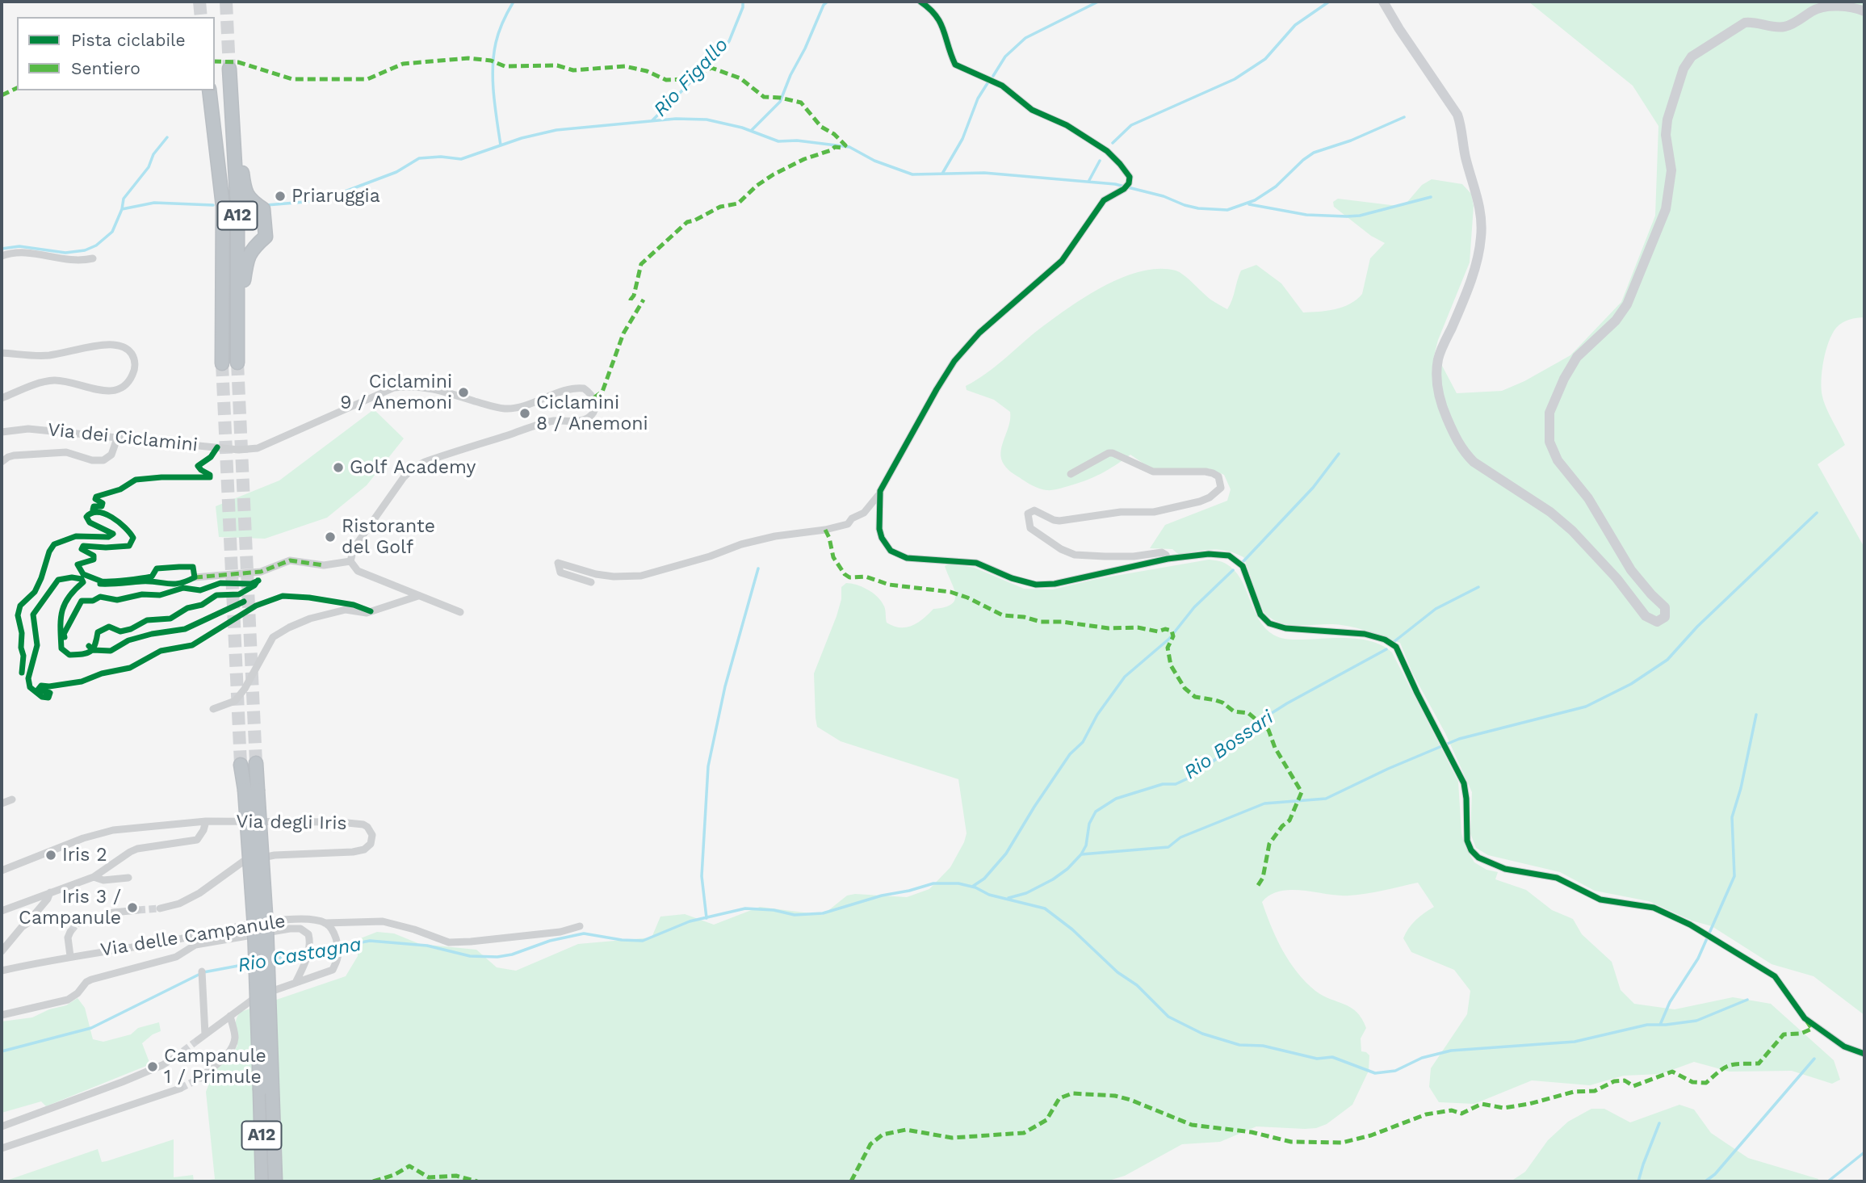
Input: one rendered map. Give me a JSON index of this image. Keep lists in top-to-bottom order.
{
  "streets": {
    "highway": ["A12"],
    "street": ["Via dei Ciclamini", "Via degli Iris", "Via delle Campanule"]
  },
  "water": ["Rio Figallo", "Rio Bossari", "Rio Castagna"],
  "places": [
    "Priaruggia",
    "Ciclamini 9 / Anemoni",
    "Ciclamini 8 / Anemoni",
    "Golf Academy",
    "Ristorante del Golf",
    "Iris 2",
    "Iris 3 / Campanule",
    "Campanule 1 / Primule"
  ],
  "legend": ["Pista ciclabile", "Sentiero"]
}
